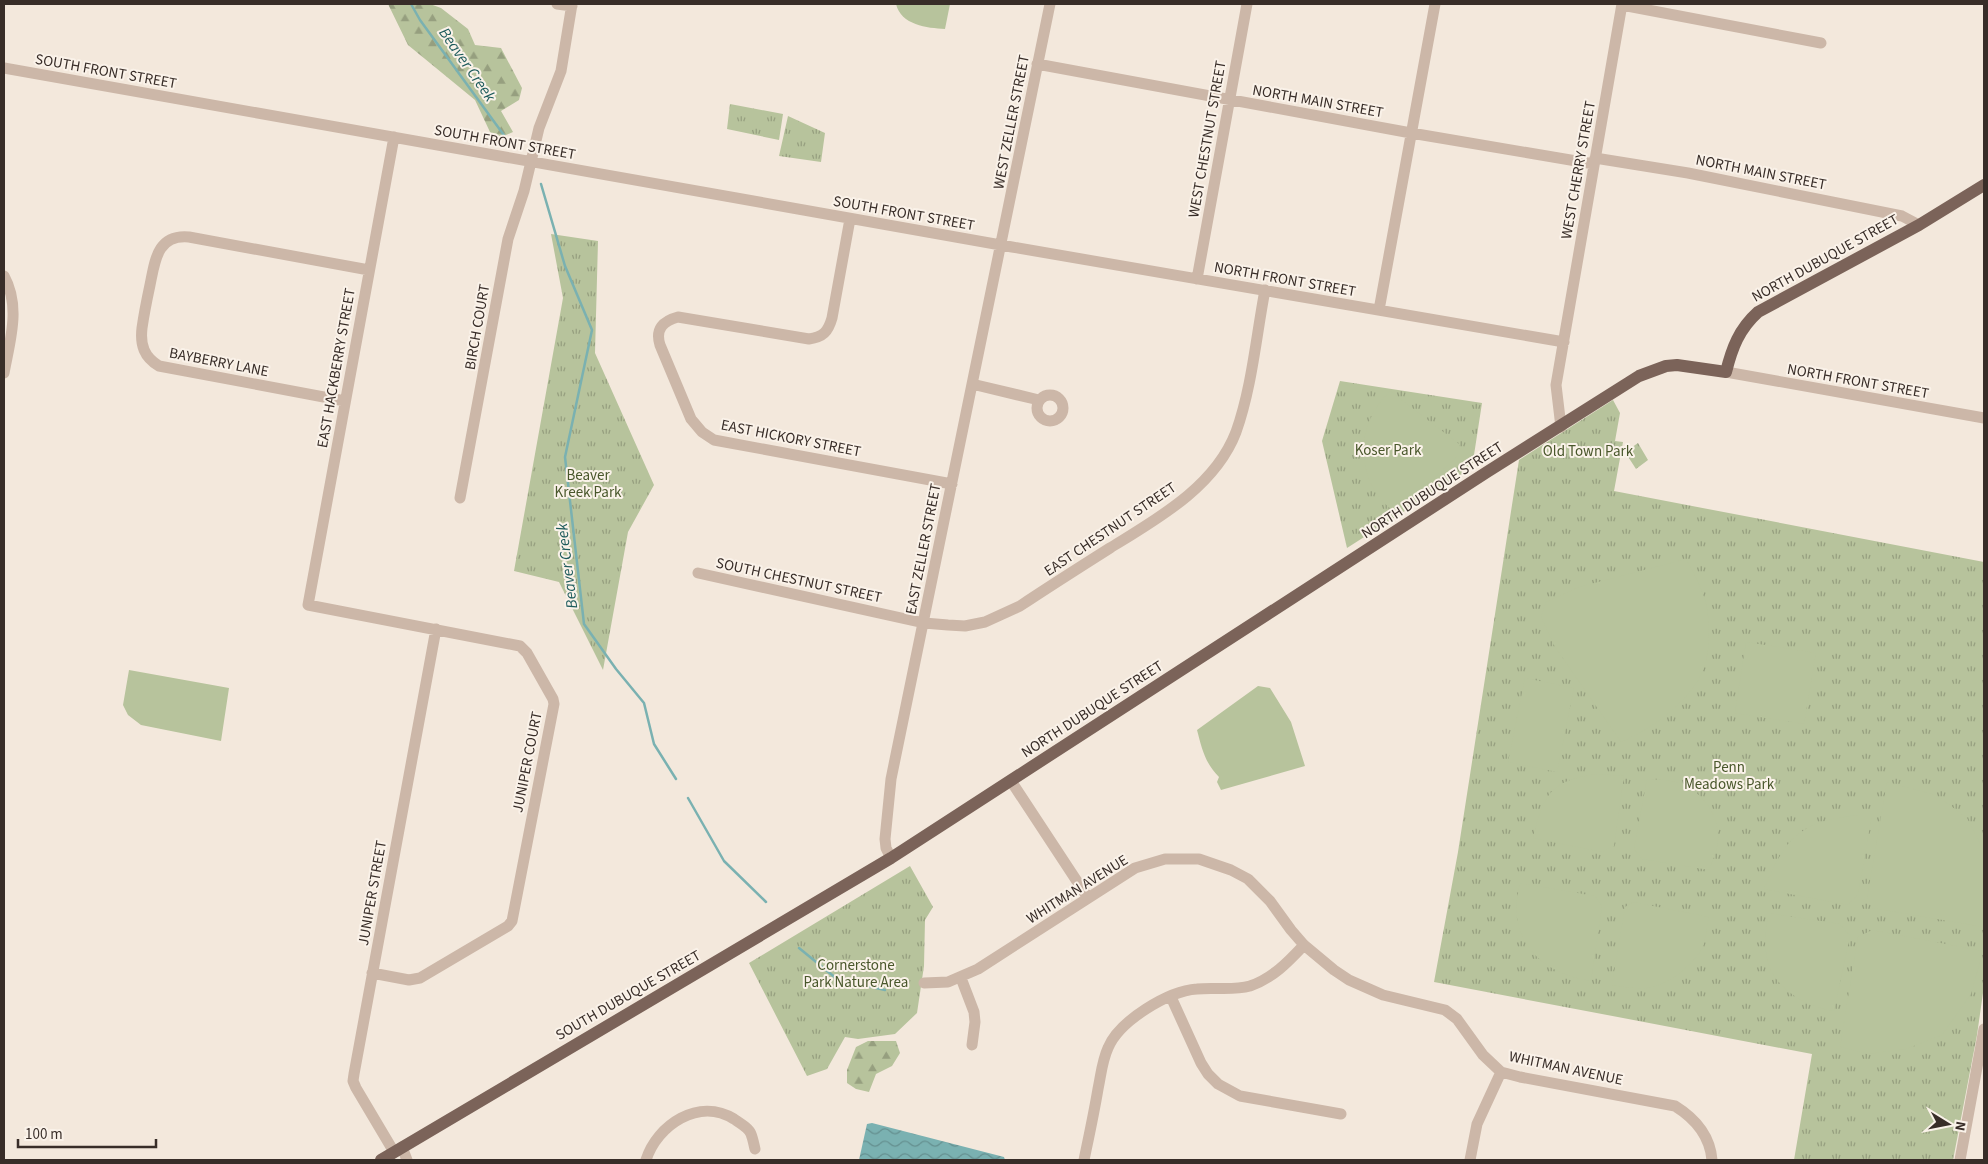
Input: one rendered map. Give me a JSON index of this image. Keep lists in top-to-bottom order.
{
  "streets": {
    "main road": ["NORTH DUBUQUE STREET", "SOUTH DUBUQUE STREET"],
    "street": [
      "SOUTH FRONT STREET",
      "NORTH MAIN STREET",
      "WEST ZELLER STREET",
      "WEST CHESTNUT STREET",
      "WEST CHERRY STREET",
      "NORTH FRONT STREET",
      "BIRCH COURT",
      "BAYBERRY LANE",
      "EAST HACKBERRY STREET",
      "EAST HICKORY STREET",
      "EAST CHESTNUT STREET",
      "EAST ZELLER STREET",
      "SOUTH CHESTNUT STREET",
      "JUNIPER COURT",
      "WHITMAN AVENUE",
      "JUNIPER STREET"
    ]
  },
  "crossings": [
    ["SOUTH FRONT STREET", "WEST ZELLER STREET"],
    ["SOUTH FRONT STREET", "NORTH FRONT STREET"],
    ["SOUTH FRONT STREET", "BIRCH COURT"],
    ["SOUTH FRONT STREET", "EAST HACKBERRY STREET"],
    ["SOUTH FRONT STREET", "EAST HICKORY STREET"],
    ["SOUTH FRONT STREET", "EAST ZELLER STREET"],
    ["NORTH MAIN STREET", "WEST ZELLER STREET"],
    ["NORTH MAIN STREET", "WEST CHESTNUT STREET"],
    ["NORTH MAIN STREET", "WEST CHERRY STREET"],
    ["NORTH MAIN STREET", "NORTH DUBUQUE STREET"],
    ["WEST ZELLER STREET", "NORTH FRONT STREET"],
    ["WEST ZELLER STREET", "EAST ZELLER STREET"],
    ["WEST CHESTNUT STREET", "NORTH FRONT STREET"],
    ["WEST CHERRY STREET", "NORTH DUBUQUE STREET"],
    ["WEST CHERRY STREET", "NORTH FRONT STREET"],
    ["NORTH DUBUQUE STREET", "NORTH FRONT STREET"],
    ["NORTH DUBUQUE STREET", "EAST ZELLER STREET"],
    ["NORTH DUBUQUE STREET", "SOUTH DUBUQUE STREET"],
    ["NORTH FRONT STREET", "EAST CHESTNUT STREET"],
    ["NORTH FRONT STREET", "EAST ZELLER STREET"],
    ["BAYBERRY LANE", "EAST HACKBERRY STREET"],
    ["EAST HACKBERRY STREET", "JUNIPER COURT"],
    ["EAST HICKORY STREET", "EAST ZELLER STREET"],
    ["EAST CHESTNUT STREET", "EAST ZELLER STREET"],
    ["EAST CHESTNUT STREET", "SOUTH CHESTNUT STREET"],
    ["EAST ZELLER STREET", "SOUTH CHESTNUT STREET"],
    ["EAST ZELLER STREET", "SOUTH DUBUQUE STREET"],
    ["JUNIPER COURT", "JUNIPER STREET"],
    ["JUNIPER STREET", "SOUTH DUBUQUE STREET"]
  ],
  "water": ["Beaver Creek"],
  "parks": [
    "Koser Park",
    "Old Town Park",
    "Beaver Kreek Park",
    "Penn Meadows Park",
    "Cornerstone Park Nature Area"
  ],
  "scale_bar": "100 m",
  "north": "right"
}
